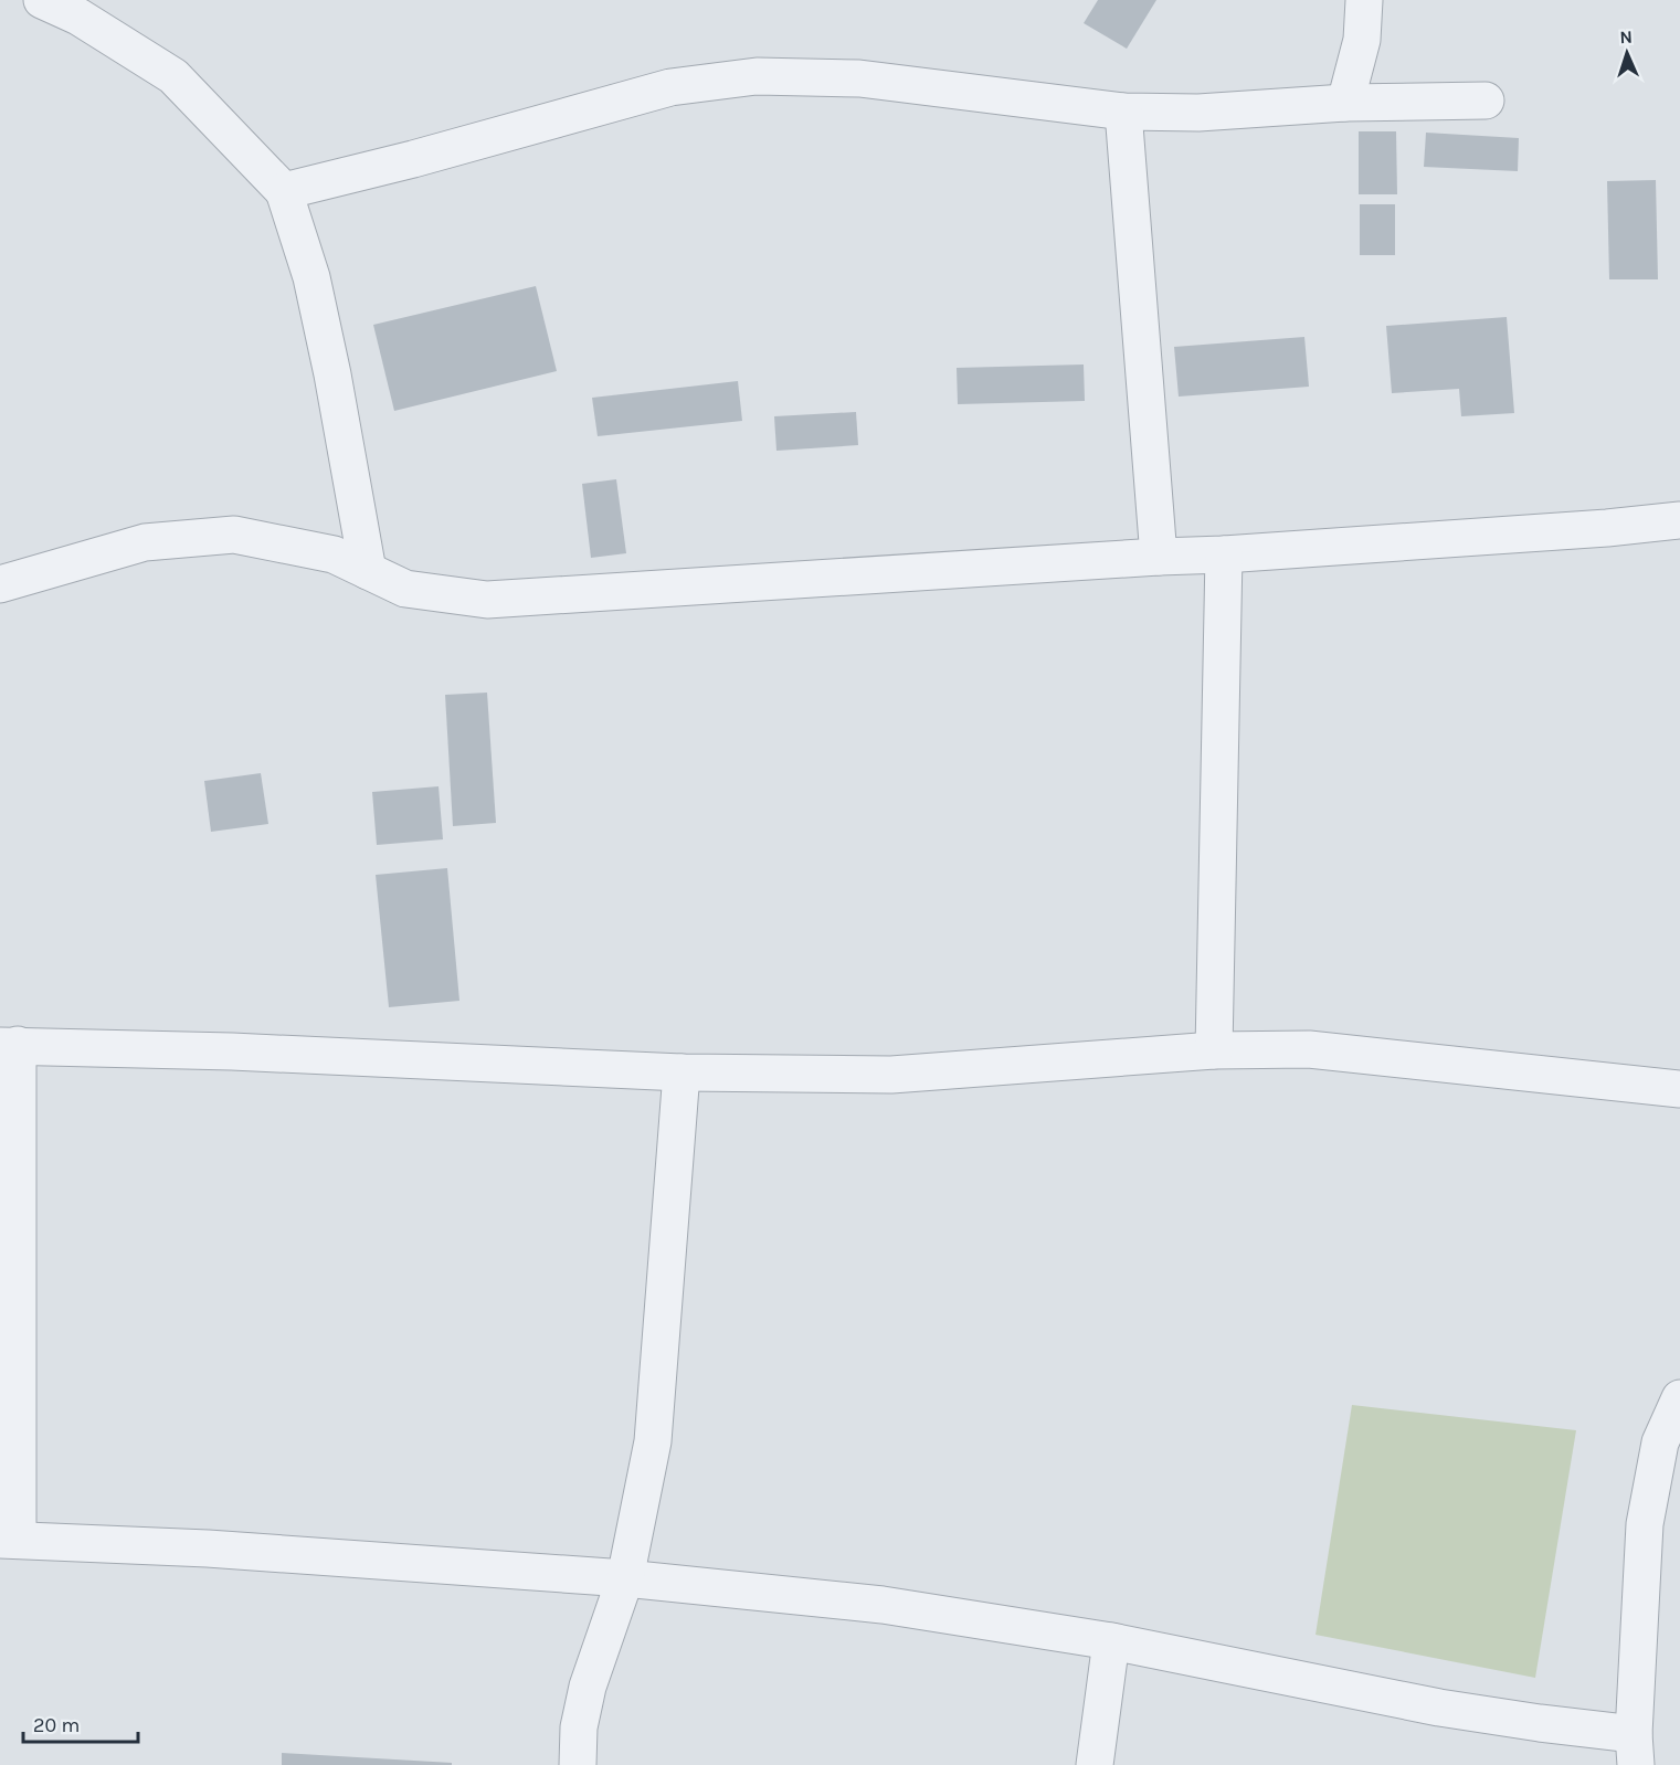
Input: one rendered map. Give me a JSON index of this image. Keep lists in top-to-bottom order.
{
  "scale_bar": "20 m",
  "north": "top"
}
